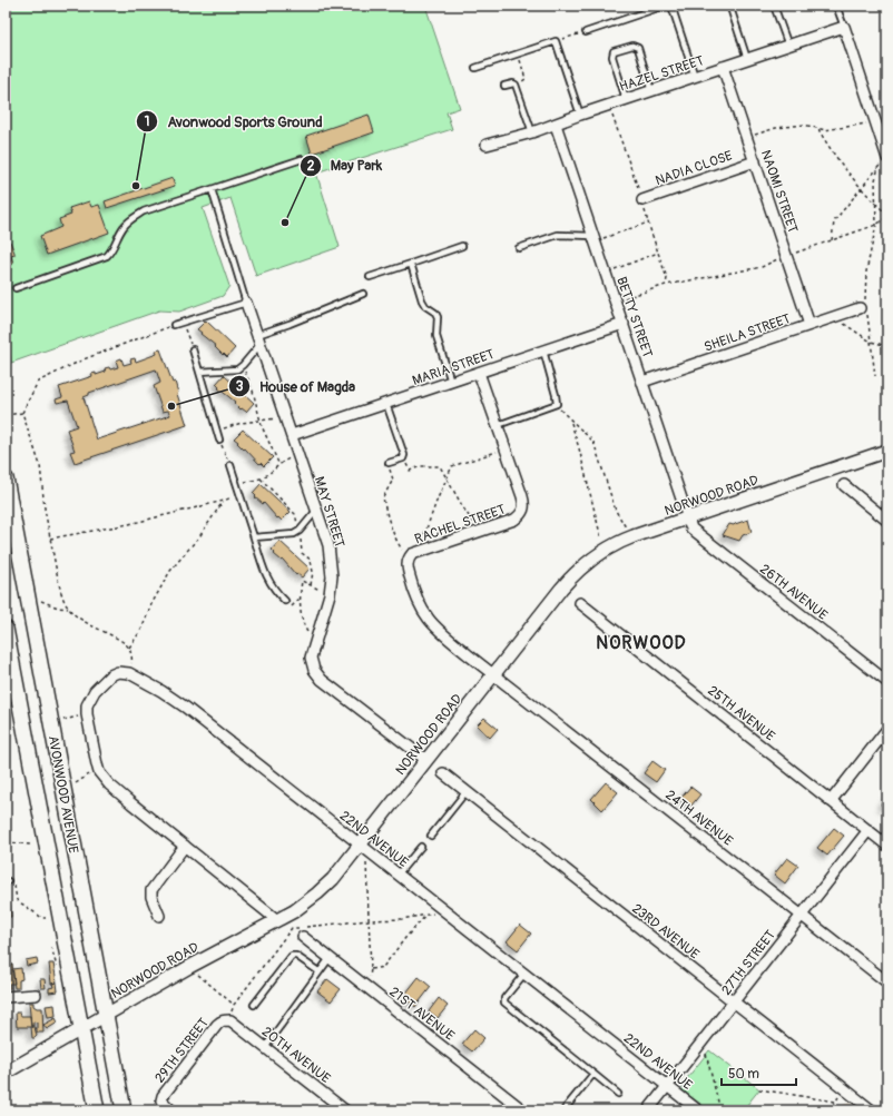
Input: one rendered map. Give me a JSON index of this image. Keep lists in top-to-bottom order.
{
  "streets": {
    "main road": ["AVONWOOD AVENUE"],
    "street": [
      "HAZEL STREET",
      "NADIA CLOSE",
      "NAOMI STREET",
      "BETTY STREET",
      "SHEILA STREET",
      "MARIA STREET",
      "NORWOOD ROAD",
      "MAY STREET",
      "RACHEL STREET",
      "26TH AVENUE",
      "25TH AVENUE",
      "24TH AVENUE",
      "22ND AVENUE",
      "23RD AVENUE",
      "27TH STREET",
      "21ST AVENUE",
      "29TH STREET",
      "20TH AVENUE"
    ]
  },
  "crossings": [
    ["HAZEL STREET", "NAOMI STREET"],
    ["HAZEL STREET", "BETTY STREET"],
    ["NADIA CLOSE", "NAOMI STREET"],
    ["NAOMI STREET", "SHEILA STREET"],
    ["BETTY STREET", "SHEILA STREET"],
    ["BETTY STREET", "MARIA STREET"],
    ["BETTY STREET", "NORWOOD ROAD"],
    ["BETTY STREET", "26TH AVENUE"],
    ["MARIA STREET", "MAY STREET"],
    ["MARIA STREET", "RACHEL STREET"],
    ["NORWOOD ROAD", "MAY STREET"],
    ["NORWOOD ROAD", "RACHEL STREET"],
    ["NORWOOD ROAD", "26TH AVENUE"],
    ["NORWOOD ROAD", "AVONWOOD AVENUE"],
    ["NORWOOD ROAD", "24TH AVENUE"],
    ["NORWOOD ROAD", "22ND AVENUE"],
    ["RACHEL STREET", "24TH AVENUE"],
    ["25TH AVENUE", "27TH STREET"],
    ["24TH AVENUE", "27TH STREET"],
    ["22ND AVENUE", "27TH STREET"],
    ["23RD AVENUE", "27TH STREET"],
    ["29TH STREET", "20TH AVENUE"]
  ],
  "districts": ["NORWOOD"],
  "places": ["Avonwood Sports Ground", "May Park", "House of Magda"],
  "scale_bar": "50 m"
}
